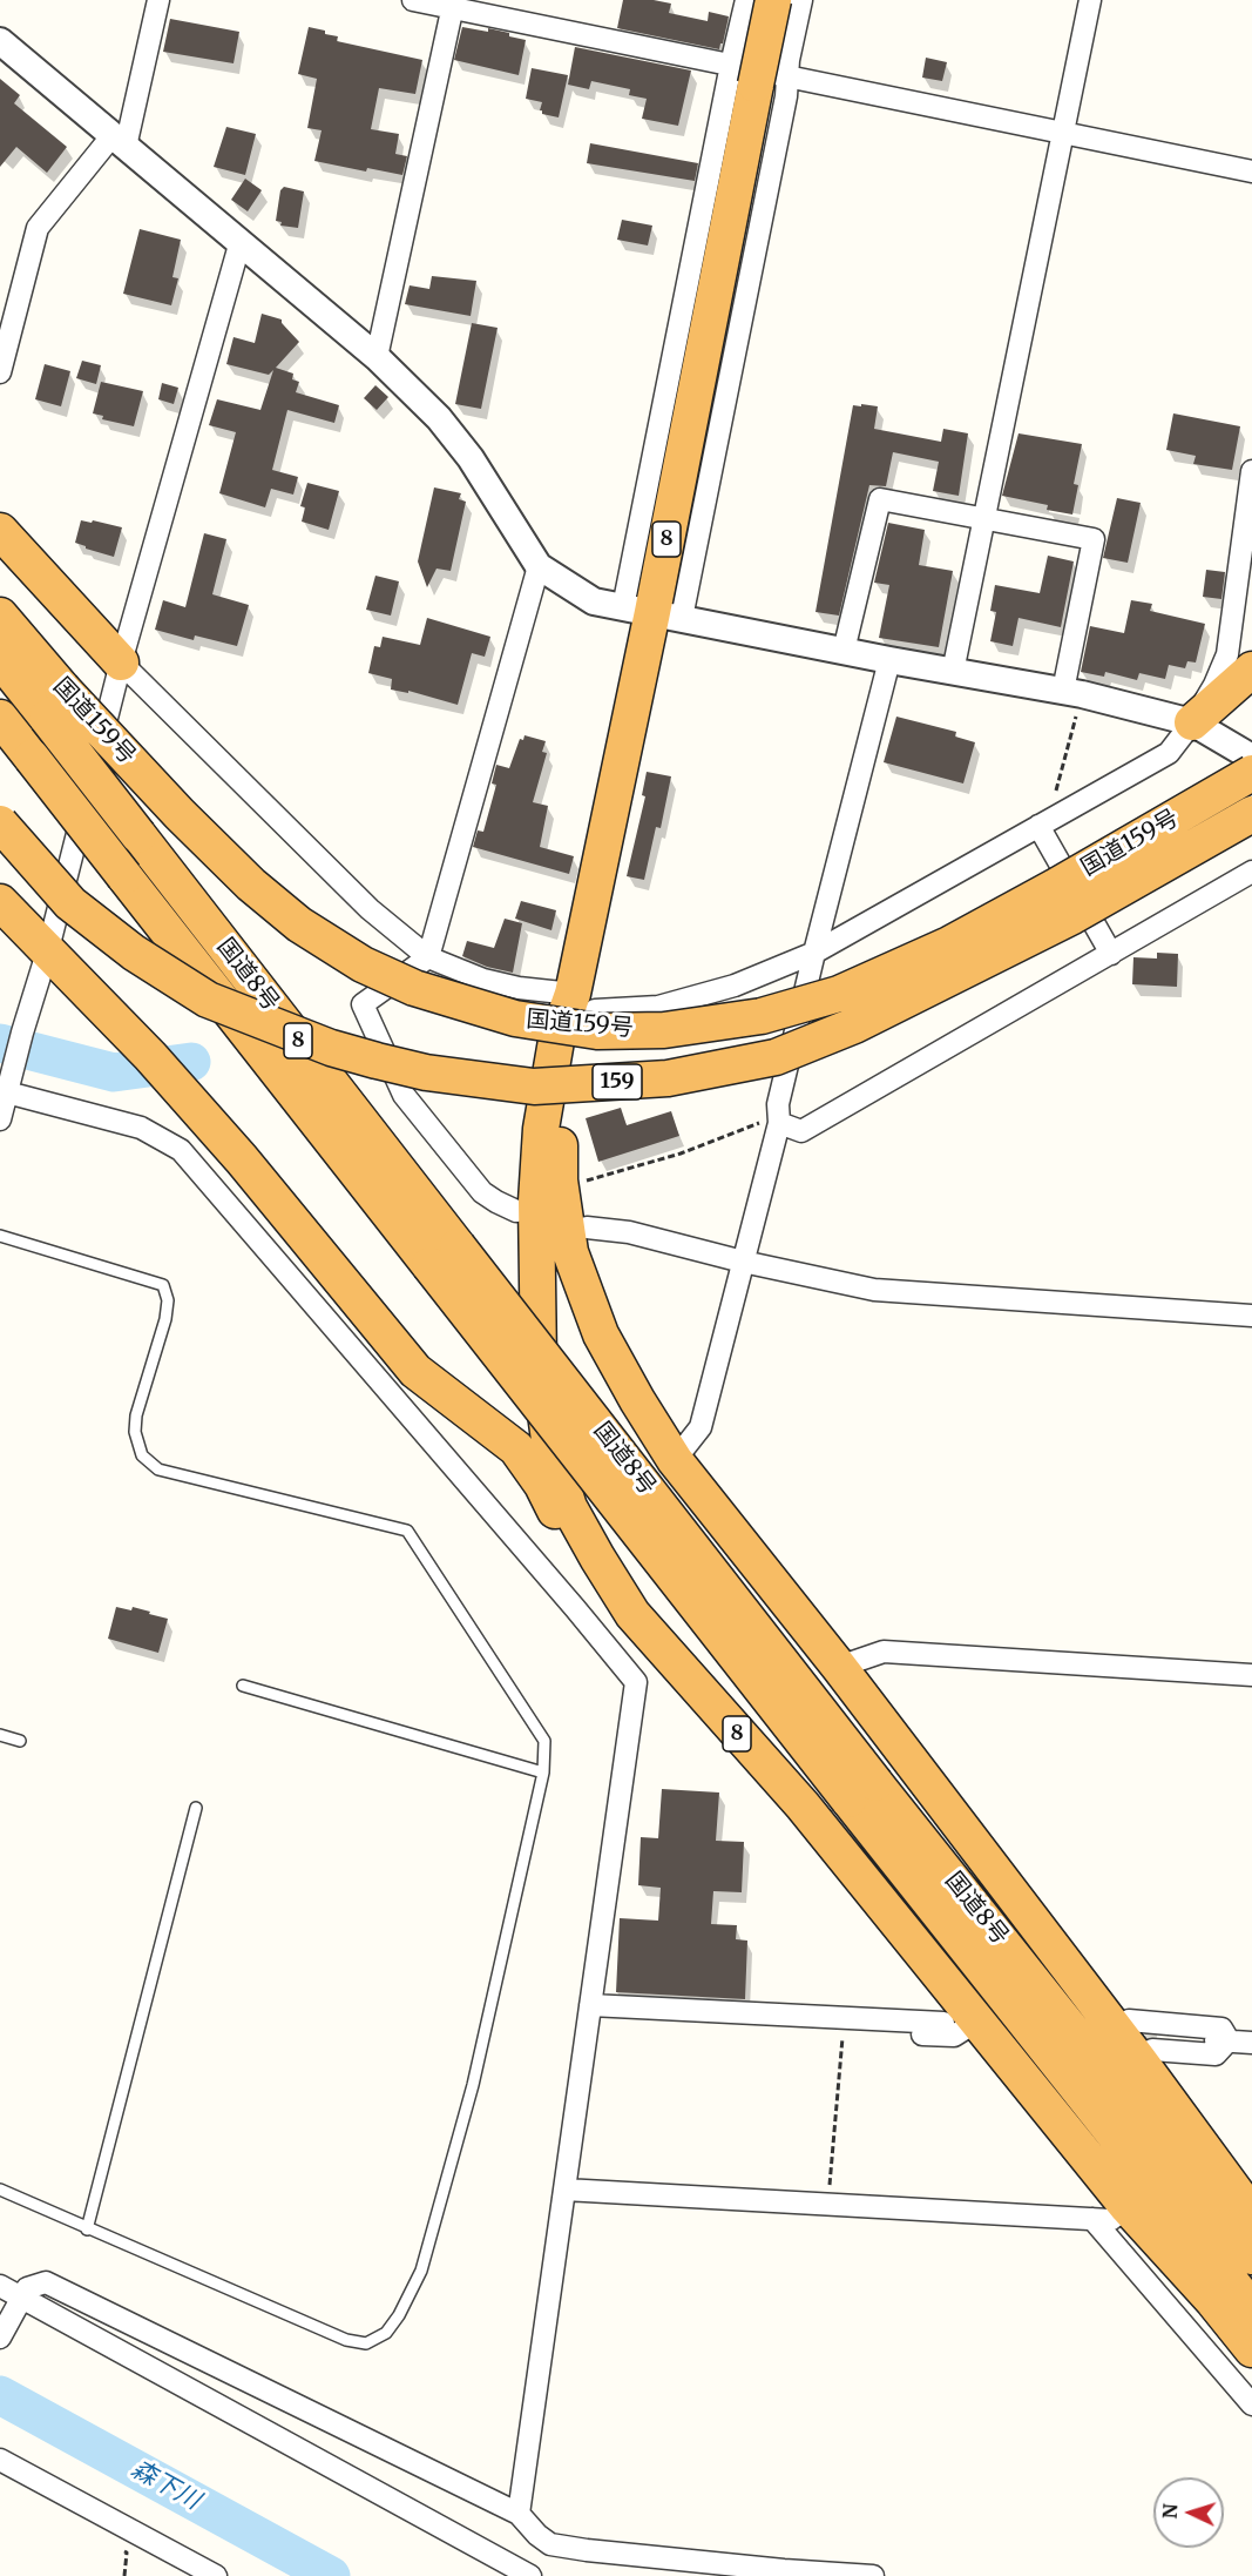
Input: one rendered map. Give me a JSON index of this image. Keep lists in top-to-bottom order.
{
  "streets": {
    "highway": [
      "8",
      "国道159号",
      "国道8号",
      "159"
    ]
  },
  "crossings": [
    ["国道159号", "国道8号"]
  ],
  "water": ["森下川"],
  "north": "left"
}
